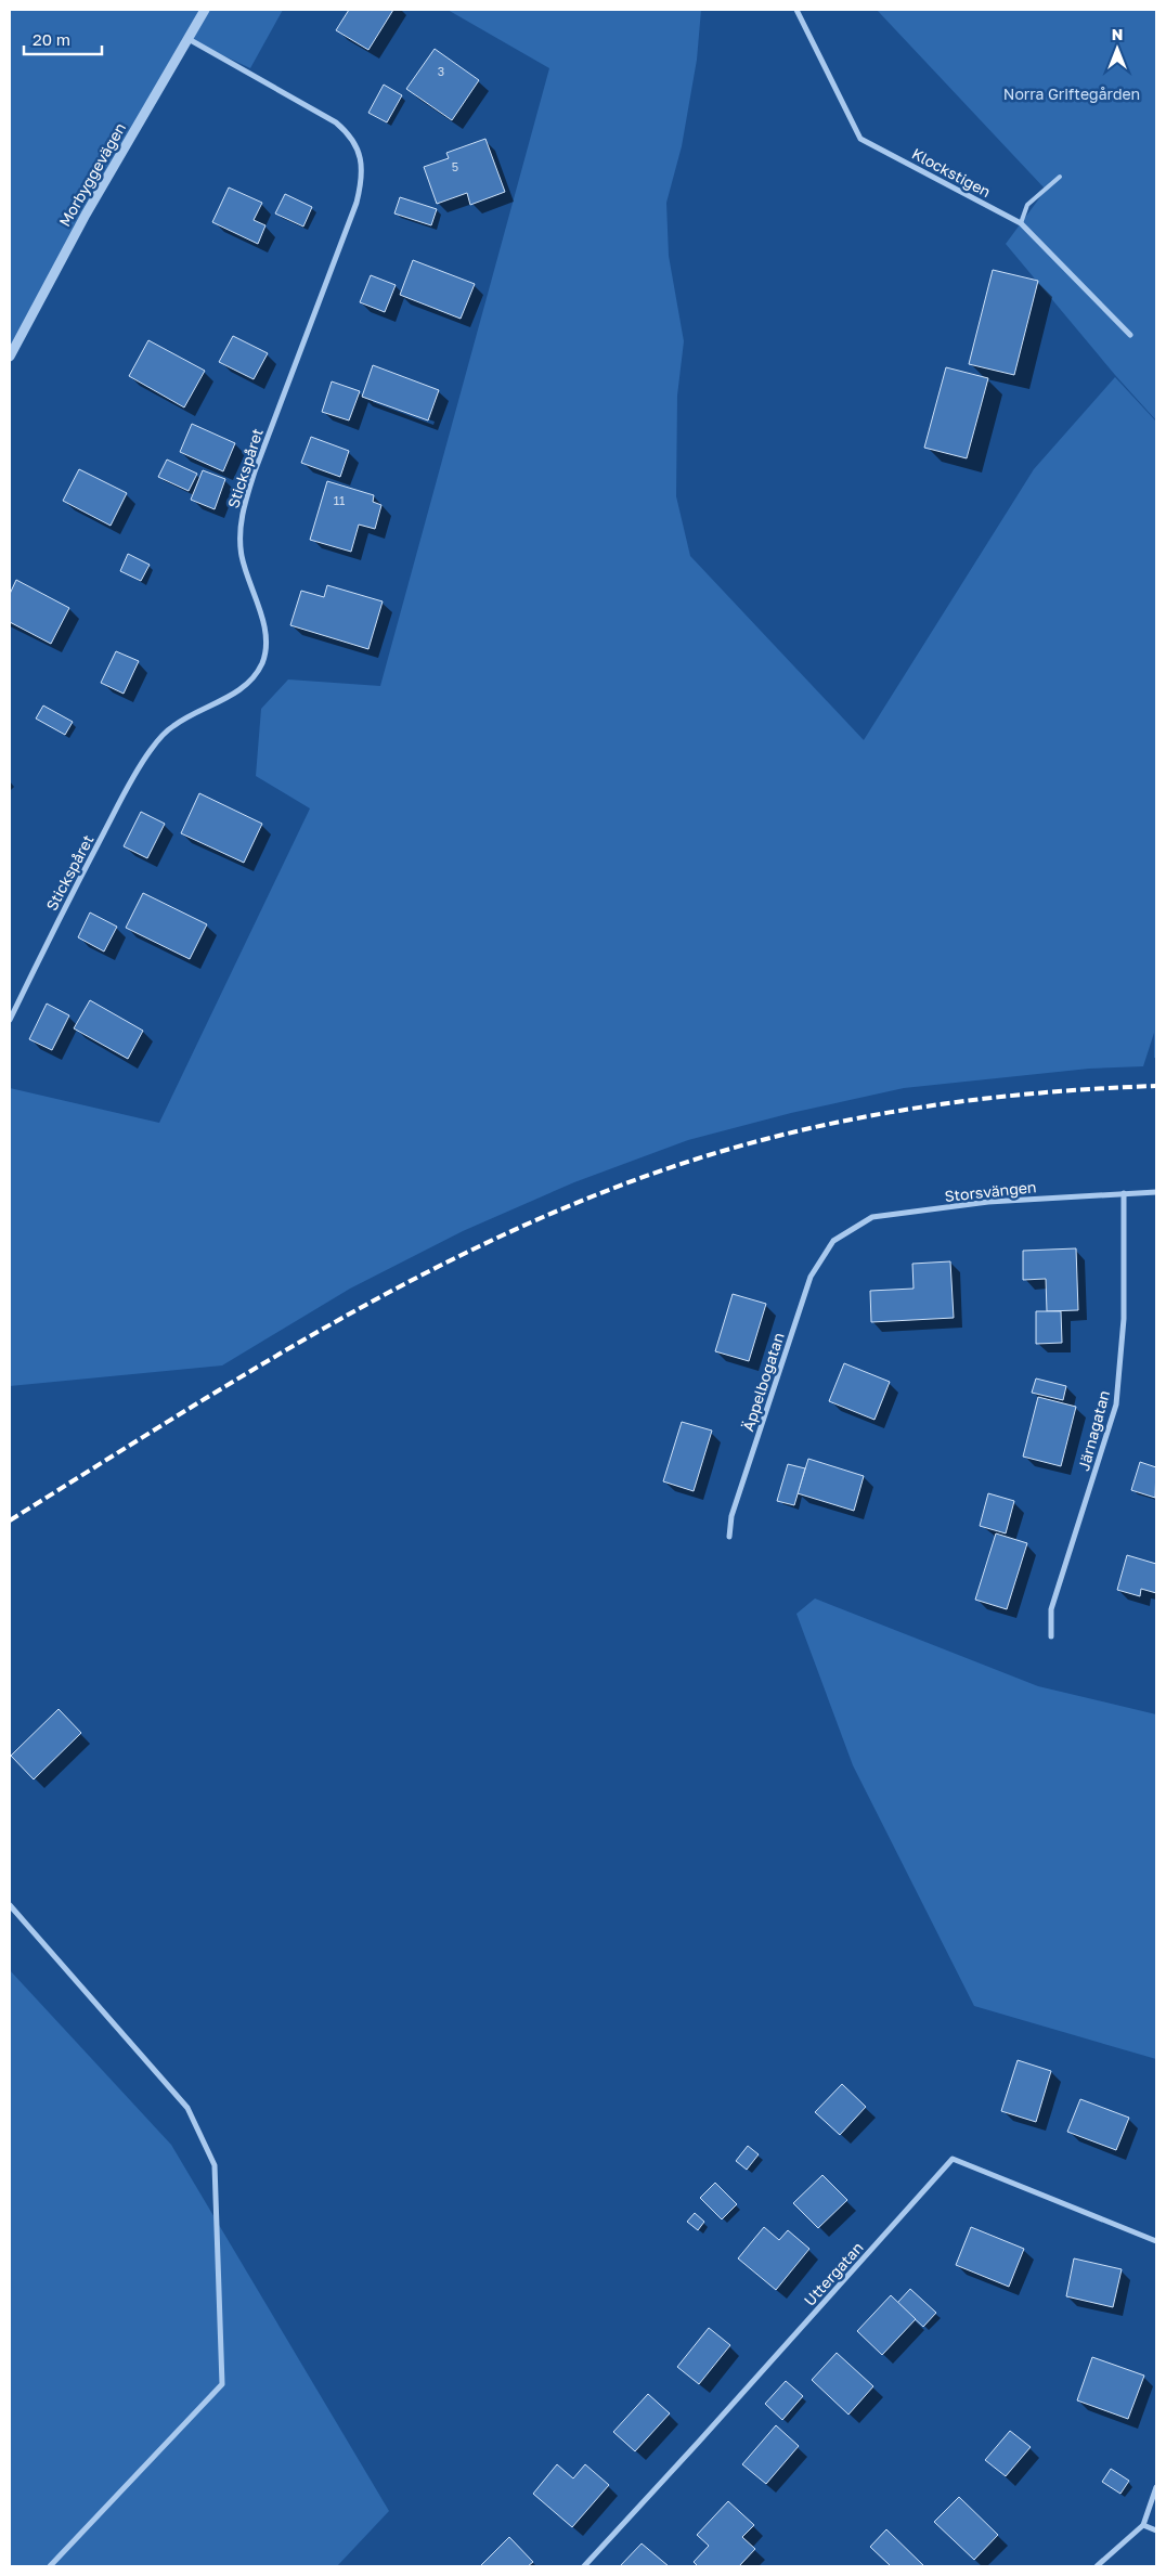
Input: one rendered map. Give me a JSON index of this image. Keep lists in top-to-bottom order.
{
  "streets": {
    "street": [
      "Klockstigen",
      "Morbyggevägen",
      "Stickspåret",
      "Storsvängen",
      "Äppelbogatan",
      "Järnagatan",
      "Uttergatan"
    ]
  },
  "crossings": [
    ["Morbyggevägen", "Stickspåret"],
    ["Storsvängen", "Äppelbogatan"],
    ["Storsvängen", "Järnagatan"]
  ],
  "parks": ["Norra Griftegården"],
  "house_numbers": ["3", "5", "11"],
  "scale_bar": "20 m",
  "north": "top"
}
